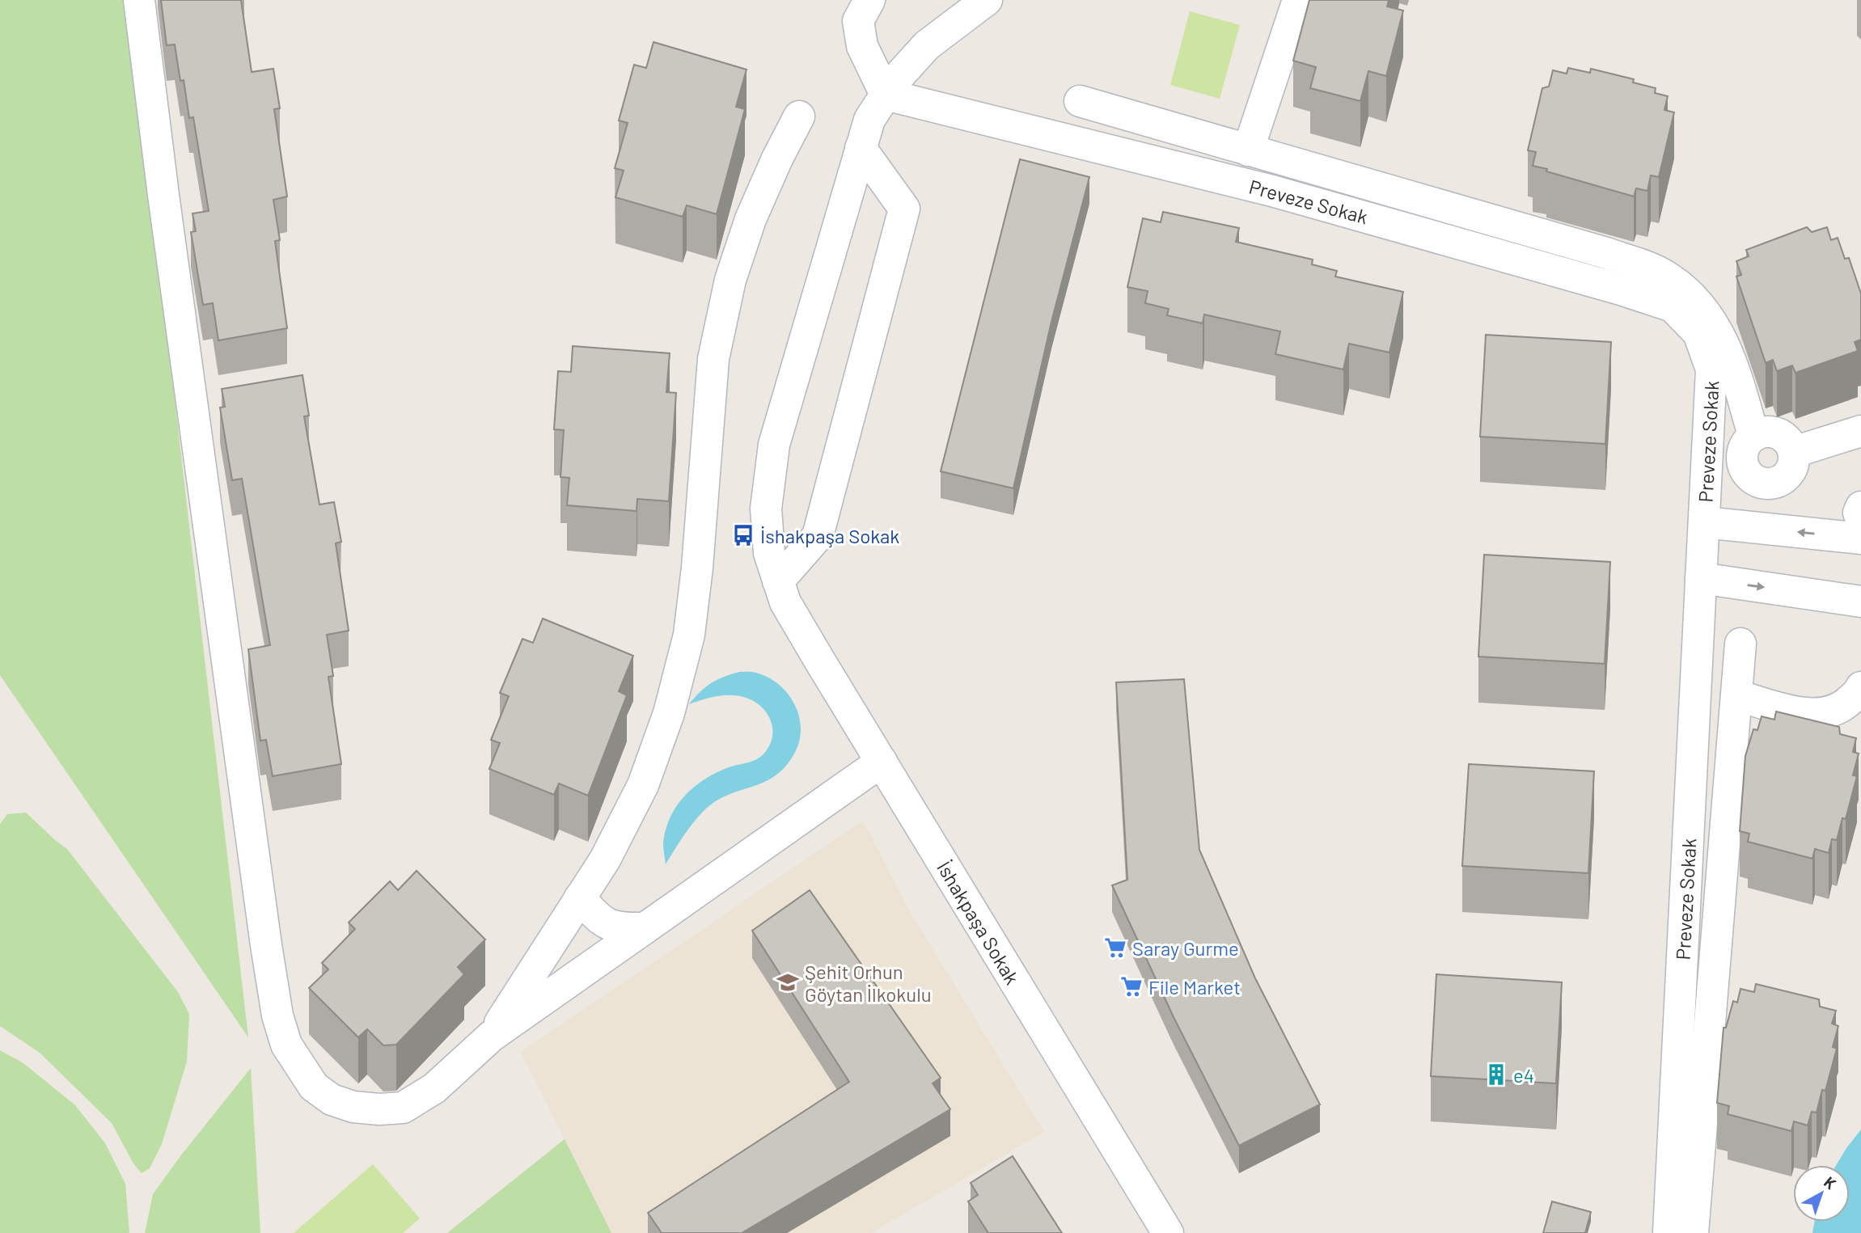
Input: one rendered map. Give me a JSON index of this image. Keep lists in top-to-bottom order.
{
  "streets": {
    "street": ["Preveze Sokak", "İshakpaşa Sokak"]
  },
  "crossings": [
    ["Preveze Sokak", "İshakpaşa Sokak"]
  ],
  "places": {
    "bus stop": ["İshakpaşa Sokak"],
    "supermarket": ["Saray Gurme", "File Market"],
    "school or university": ["Şehit Orhun Göytan İlkokulu"],
    "building": ["e4"]
  },
  "north": "top right"
}
